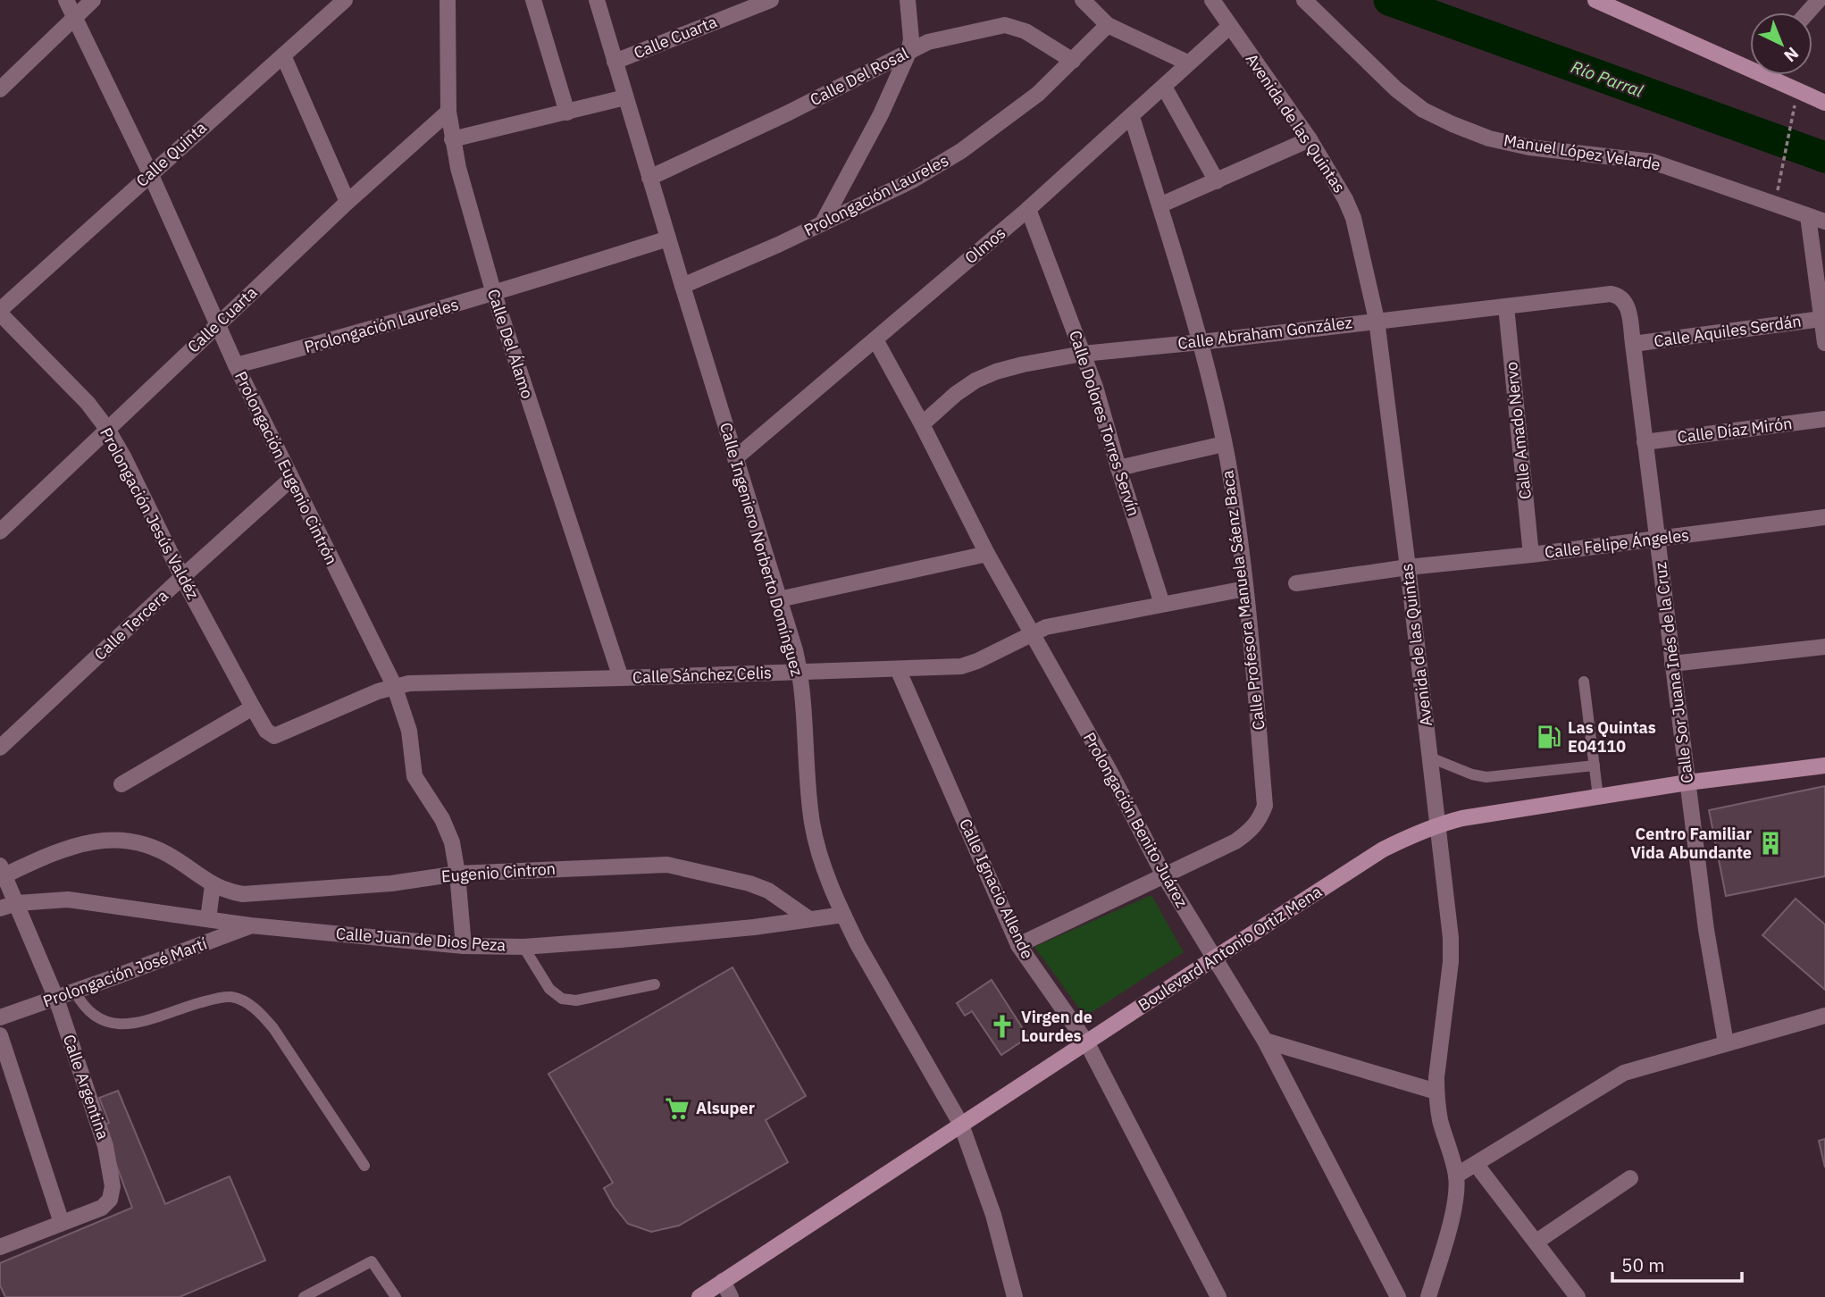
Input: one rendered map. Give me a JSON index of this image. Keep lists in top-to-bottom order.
{
  "streets": {
    "main road": ["Boulevard Antonio Ortiz Mena"],
    "street": [
      "Calle Cuarta",
      "Calle Del Rosal",
      "Avenida de las Quintas",
      "Manuel López Velarde",
      "Calle Quinta",
      "Prolongación Laureles",
      "Olmos",
      "Calle Aquiles Serdán",
      "Calle Abraham González",
      "Calle Del Álamo",
      "Calle Dolores Torres Servín",
      "Calle Amado Nervo",
      "Calle Díaz Mirón",
      "Prolongación Eugenio Cintrón",
      "Prolongación Jesús Valdéz",
      "Calle Felipe Ángeles",
      "Calle Ingeniero Norberto Domínguez",
      "Calle Profesora Manuela Sáenz Baca",
      "Calle Tercera",
      "Calle Sor Juana Inés de la Cruz",
      "Calle Sánchez Celis",
      "Prolongación Benito Juárez",
      "Eugenio Cintron",
      "Calle Ignacio Allende",
      "Calle Juan de Dios Peza",
      "Prolongación José Martí",
      "Calle Argentina"
    ]
  },
  "crossings": [
    ["Calle Cuarta", "Calle Del Álamo"],
    ["Calle Cuarta", "Prolongación Eugenio Cintrón"],
    ["Calle Cuarta", "Prolongación Jesús Valdéz"],
    ["Calle Cuarta", "Calle Ingeniero Norberto Domínguez"],
    ["Calle Del Rosal", "Prolongación Laureles"],
    ["Calle Del Rosal", "Calle Ingeniero Norberto Domínguez"],
    ["Avenida de las Quintas", "Olmos"],
    ["Avenida de las Quintas", "Calle Abraham González"],
    ["Avenida de las Quintas", "Calle Felipe Ángeles"],
    ["Avenida de las Quintas", "Boulevard Antonio Ortiz Mena"],
    ["Calle Quinta", "Prolongación Eugenio Cintrón"],
    ["Calle Quinta", "Prolongación Jesús Valdéz"],
    ["Prolongación Laureles", "Calle Del Álamo"],
    ["Prolongación Laureles", "Prolongación Eugenio Cintrón"],
    ["Prolongación Laureles", "Calle Ingeniero Norberto Domínguez"],
    ["Olmos", "Calle Dolores Torres Servín"],
    ["Olmos", "Calle Ingeniero Norberto Domínguez"],
    ["Olmos", "Calle Profesora Manuela Sáenz Baca"],
    ["Olmos", "Prolongación Benito Juárez"],
    ["Calle Aquiles Serdán", "Calle Sor Juana Inés de la Cruz"],
    ["Calle Abraham González", "Calle Dolores Torres Servín"],
    ["Calle Abraham González", "Calle Amado Nervo"],
    ["Calle Abraham González", "Calle Profesora Manuela Sáenz Baca"],
    ["Calle Abraham González", "Calle Sor Juana Inés de la Cruz"],
    ["Calle Abraham González", "Prolongación Benito Juárez"],
    ["Calle Del Álamo", "Calle Sánchez Celis"],
    ["Calle Dolores Torres Servín", "Calle Sánchez Celis"],
    ["Calle Amado Nervo", "Calle Felipe Ángeles"],
    ["Calle Díaz Mirón", "Calle Sor Juana Inés de la Cruz"],
    ["Prolongación Eugenio Cintrón", "Calle Tercera"],
    ["Prolongación Eugenio Cintrón", "Calle Sánchez Celis"],
    ["Prolongación Eugenio Cintrón", "Eugenio Cintron"],
    ["Prolongación Eugenio Cintrón", "Calle Juan de Dios Peza"],
    ["Prolongación Jesús Valdéz", "Calle Tercera"],
    ["Prolongación Jesús Valdéz", "Calle Sánchez Celis"],
    ["Calle Felipe Ángeles", "Calle Sor Juana Inés de la Cruz"],
    ["Calle Ingeniero Norberto Domínguez", "Calle Sánchez Celis"],
    ["Calle Ingeniero Norberto Domínguez", "Calle Juan de Dios Peza"],
    ["Calle Ingeniero Norberto Domínguez", "Boulevard Antonio Ortiz Mena"],
    ["Calle Profesora Manuela Sáenz Baca", "Calle Sánchez Celis"],
    ["Calle Profesora Manuela Sáenz Baca", "Prolongación Benito Juárez"],
    ["Calle Sor Juana Inés de la Cruz", "Boulevard Antonio Ortiz Mena"],
    ["Calle Sánchez Celis", "Prolongación Benito Juárez"],
    ["Calle Sánchez Celis", "Calle Ignacio Allende"],
    ["Prolongación Benito Juárez", "Boulevard Antonio Ortiz Mena"],
    ["Eugenio Cintron", "Calle Juan de Dios Peza"],
    ["Eugenio Cintron", "Calle Argentina"],
    ["Calle Ignacio Allende", "Boulevard Antonio Ortiz Mena"],
    ["Calle Juan de Dios Peza", "Prolongación José Martí"],
    ["Calle Juan de Dios Peza", "Calle Argentina"],
    ["Prolongación José Martí", "Calle Argentina"]
  ],
  "water": ["Río Parral"],
  "places": {
    "fuel station": ["Las Quintas E04110"],
    "building": ["Centro Familiar Vida Abundante"],
    "church": ["Virgen de Lourdes"],
    "supermarket": ["Alsuper"]
  },
  "scale_bar": "50 m",
  "north": "bottom right"
}
